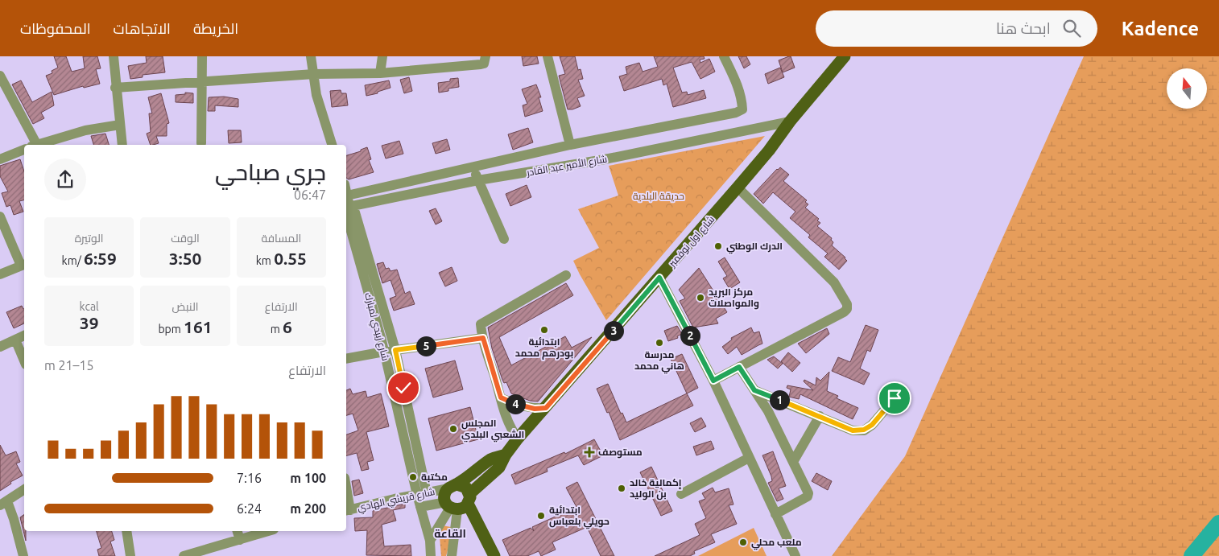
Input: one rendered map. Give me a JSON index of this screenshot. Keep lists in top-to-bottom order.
{
  "streets": {
    "main road": ["شارع اول نوفمبر"],
    "street": ["شارع الأمير عبد القادر", "شارع زبيدي لمبارك", "شارع قريشي الهادي"]
  },
  "crossings": [
    ["شارع الأمير عبد القادر", "شارع اول نوفمبر"],
    ["شارع الأمير عبد القادر", "شارع زبيدي لمبارك"],
    ["شارع زبيدي لمبارك", "شارع قريشي الهادي"]
  ],
  "districts": ["القاعة"],
  "parks": ["حديقة البلدية"],
  "places": {
    "other": [
      "الدرك الوطني",
      "مركز البريد والمواصلات",
      "ابتدائية بودرهم محمد",
      "مدرسة هاني محمد",
      "المجلس الشعبي البلدي",
      "مكتبة",
      "إكمالية خالد بن الوليد",
      "ابتدائية حويلي بلعباس",
      "ملعب محلي"
    ],
    "health": ["مستوصف"]
  },
  "north": "top",
  "page": {
    "header": "Kadence",
    "search": "ابحث هنا",
    "nav": ["الخريطة", "الاتجاهات", "المحفوظات"],
    "heading": ["جري صباحي", "06:47"],
    "stats": [
      ["المسافة", "0.55 km"],
      ["الوقت", "3:50"],
      ["الوتيرة", "6:59 /km"],
      ["الارتفاع", "6 m"],
      ["النبض", "161 bpm"],
      ["kcal", "39"]
    ],
    "pins": [
      "3",
      "2",
      "5",
      "1",
      "4"
    ],
    "chart": ["الارتفاع", "15–21 m"],
    "list": [
      {
        "name": "100 m",
        "note": "7:16"
      },
      {
        "name": "200 m",
        "note": "6:24"
      }
    ]
  }
}
